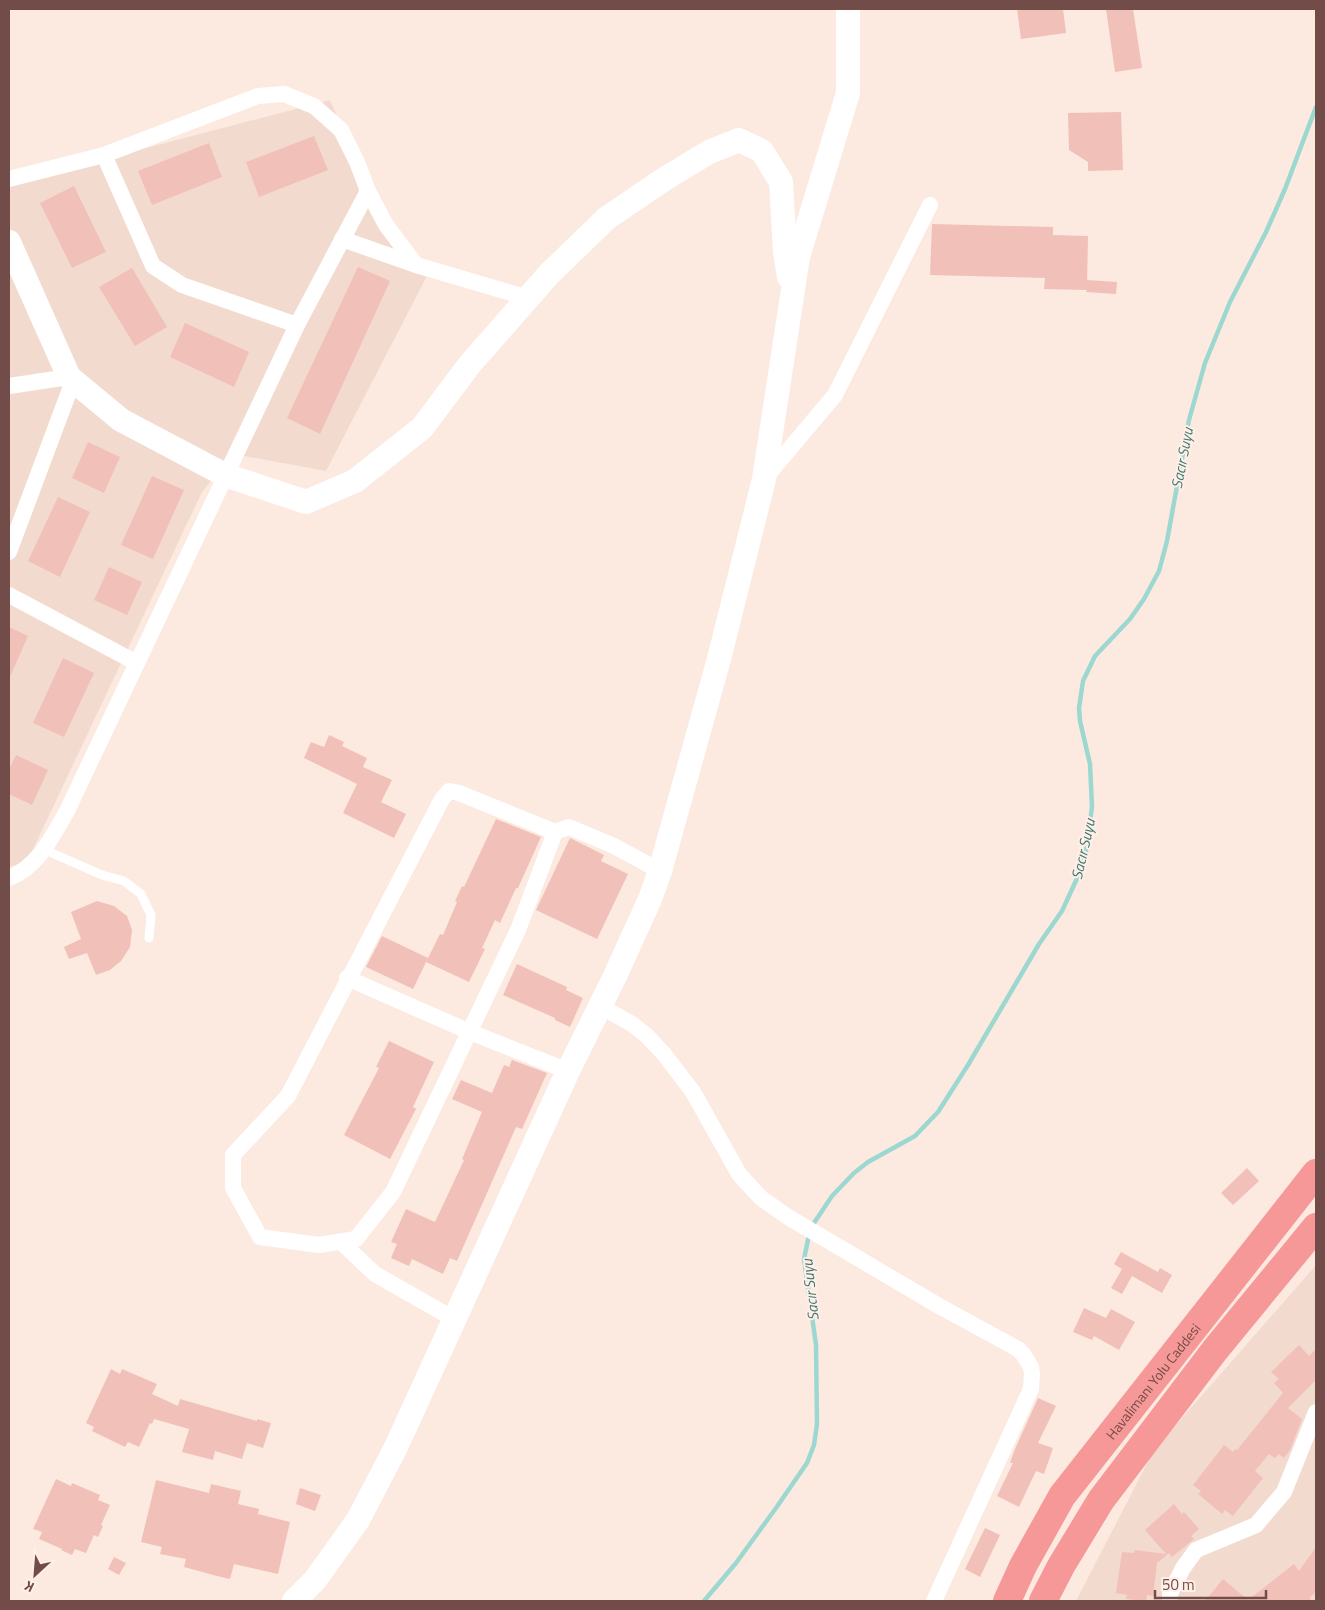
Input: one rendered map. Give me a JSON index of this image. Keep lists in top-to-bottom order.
{
  "streets": {
    "highway": ["Havalimanı Yolu Caddesi"]
  },
  "water": ["Sacır Suyu"],
  "scale_bar": "50 m",
  "north": "bottom left"
}
